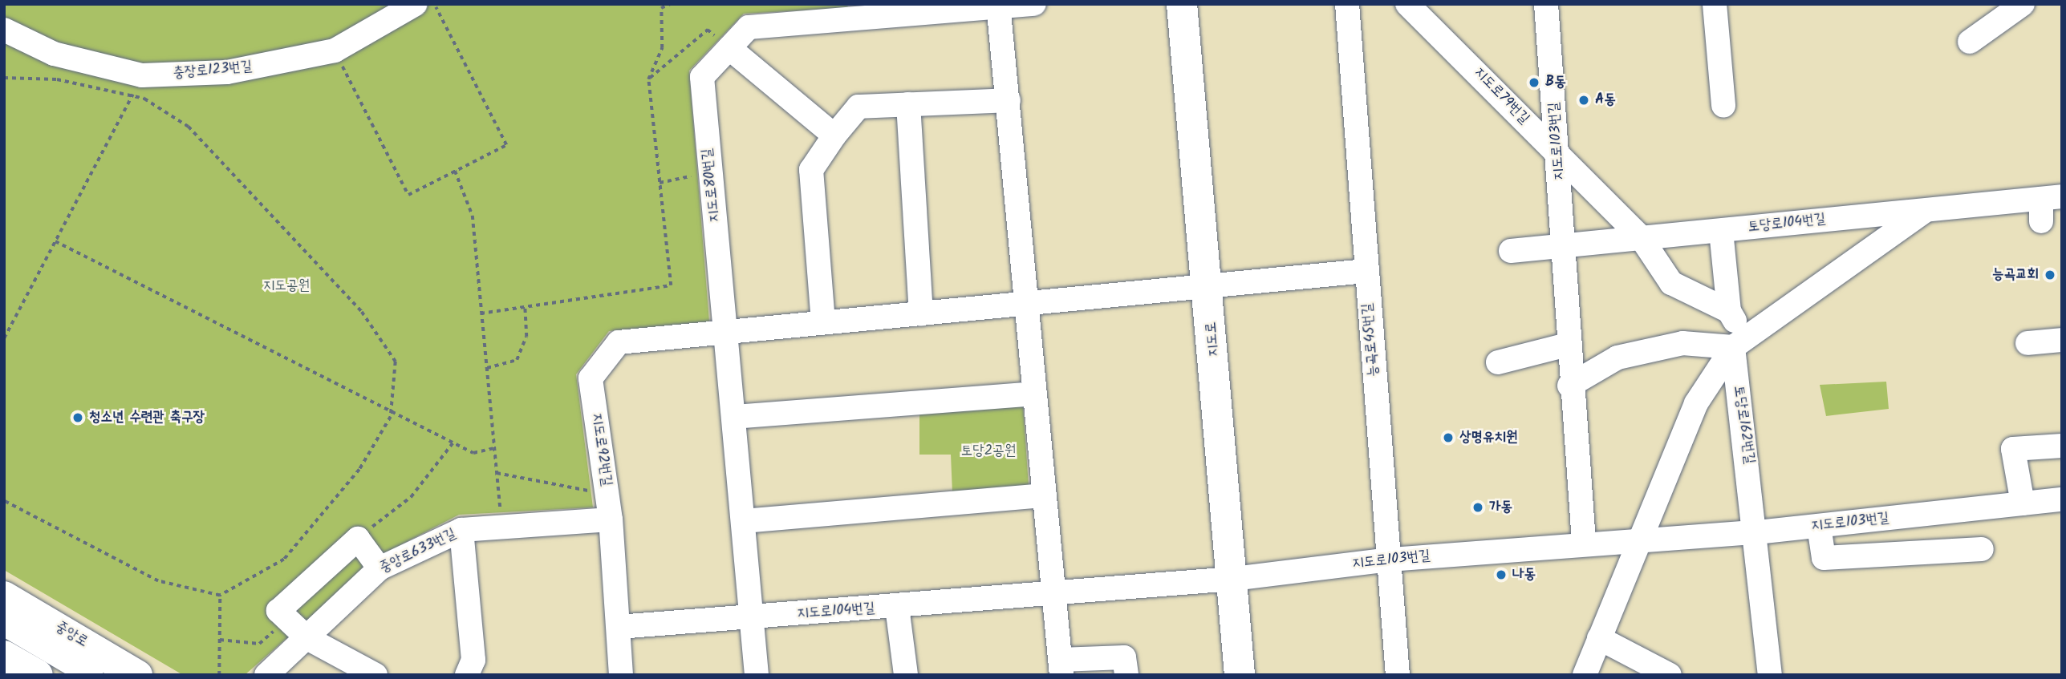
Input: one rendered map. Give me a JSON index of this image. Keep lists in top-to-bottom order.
{
  "streets": {
    "main road": ["지도로", "중앙로"],
    "street": [
      "충장로123번길",
      "지도로79번길",
      "지도로103번길",
      "지도로80번길",
      "토당로104번길",
      "능곡로45번길",
      "토당로162번길",
      "지도로92번길",
      "중앙로633번길",
      "지도로104번길"
    ]
  },
  "crossings": [
    ["지도로79번길", "지도로103번길"],
    ["지도로79번길", "토당로104번길"],
    ["지도로79번길", "토당로162번길"],
    ["지도로103번길", "토당로104번길"],
    ["지도로103번길", "지도로"],
    ["지도로103번길", "능곡로45번길"],
    ["지도로103번길", "토당로162번길"],
    ["지도로103번길", "지도로104번길"],
    ["지도로80번길", "지도로92번길"],
    ["토당로104번길", "토당로162번길"],
    ["지도로", "지도로92번길"],
    ["지도로", "지도로104번길"],
    ["능곡로45번길", "지도로92번길"],
    ["지도로92번길", "중앙로633번길"],
    ["지도로92번길", "지도로104번길"]
  ],
  "parks": ["지도공원", "토당2공원"],
  "places": [
    "B동",
    "A동",
    "능곡교회",
    "청소년 수련관 축구장",
    "상명유치원",
    "가동",
    "나동"
  ]
}
